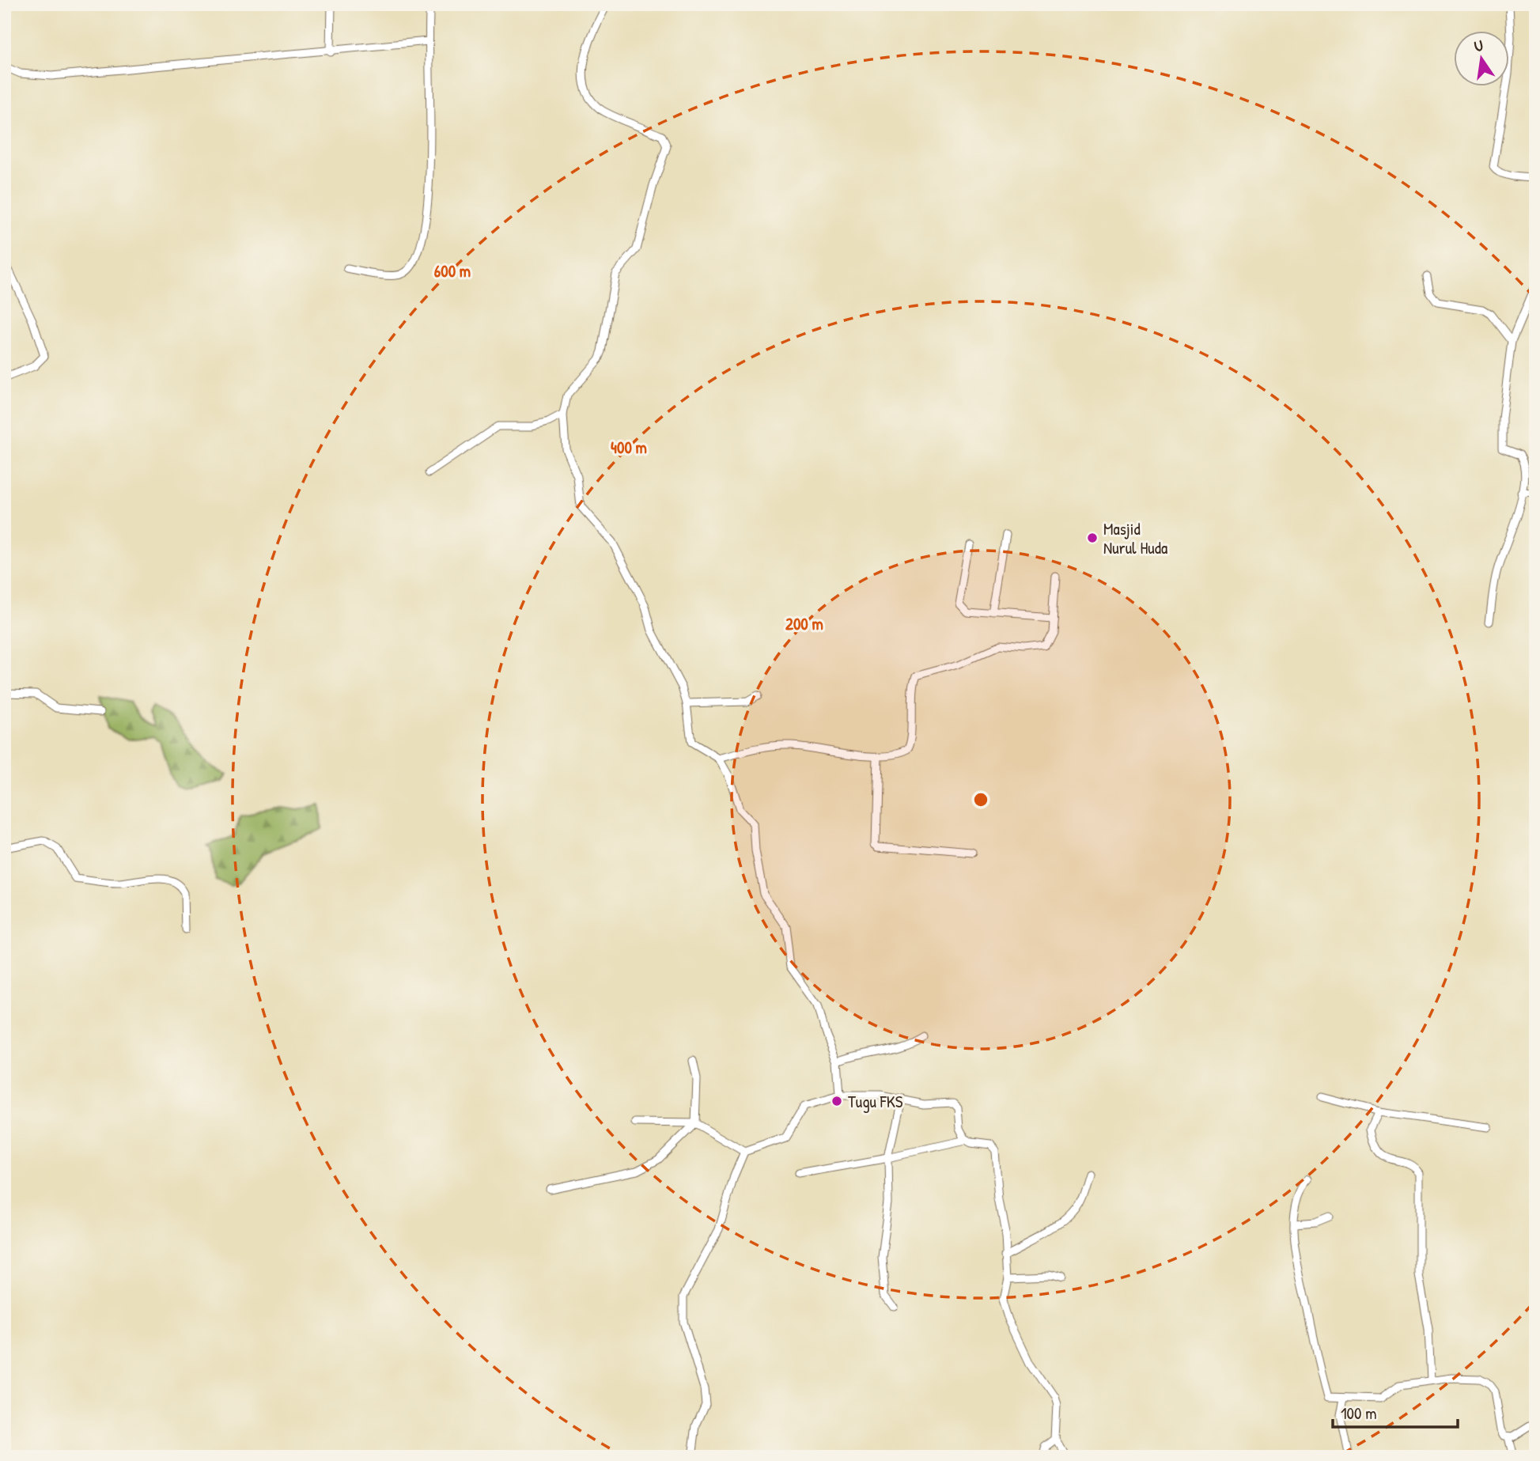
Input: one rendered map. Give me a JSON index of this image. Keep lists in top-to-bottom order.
{
  "places": ["Masjid Nurul Huda", "Tugu FKS"],
  "scale_bar": "100 m",
  "north": "top",
  "rings": ["600 m", "400 m", "200 m"]
}
